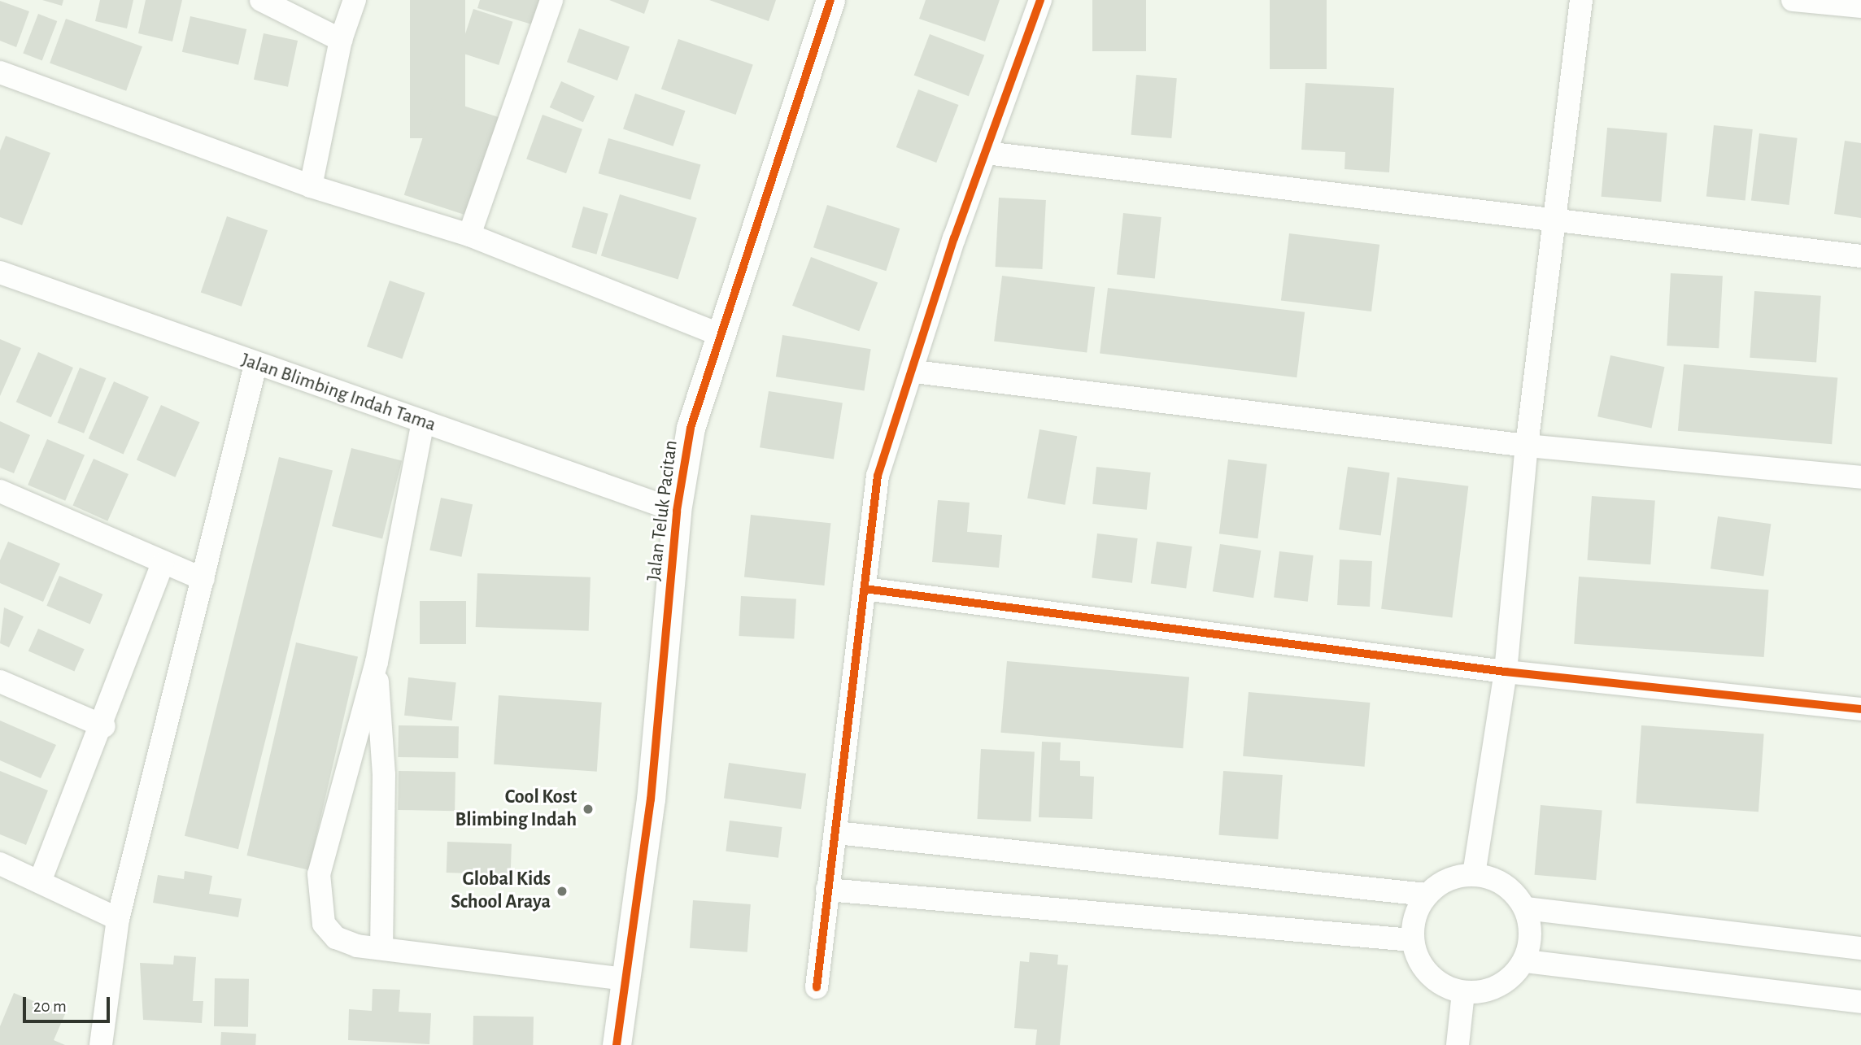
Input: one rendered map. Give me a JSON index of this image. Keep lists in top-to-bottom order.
{
  "streets": {
    "street": ["Jalan Blimbing Indah Tama", "Jalan Teluk Pacitan"]
  },
  "crossings": [
    ["Jalan Blimbing Indah Tama", "Jalan Teluk Pacitan"]
  ],
  "places": ["Cool Kost Blimbing Indah", "Global Kids School Araya"],
  "scale_bar": "20 m"
}
